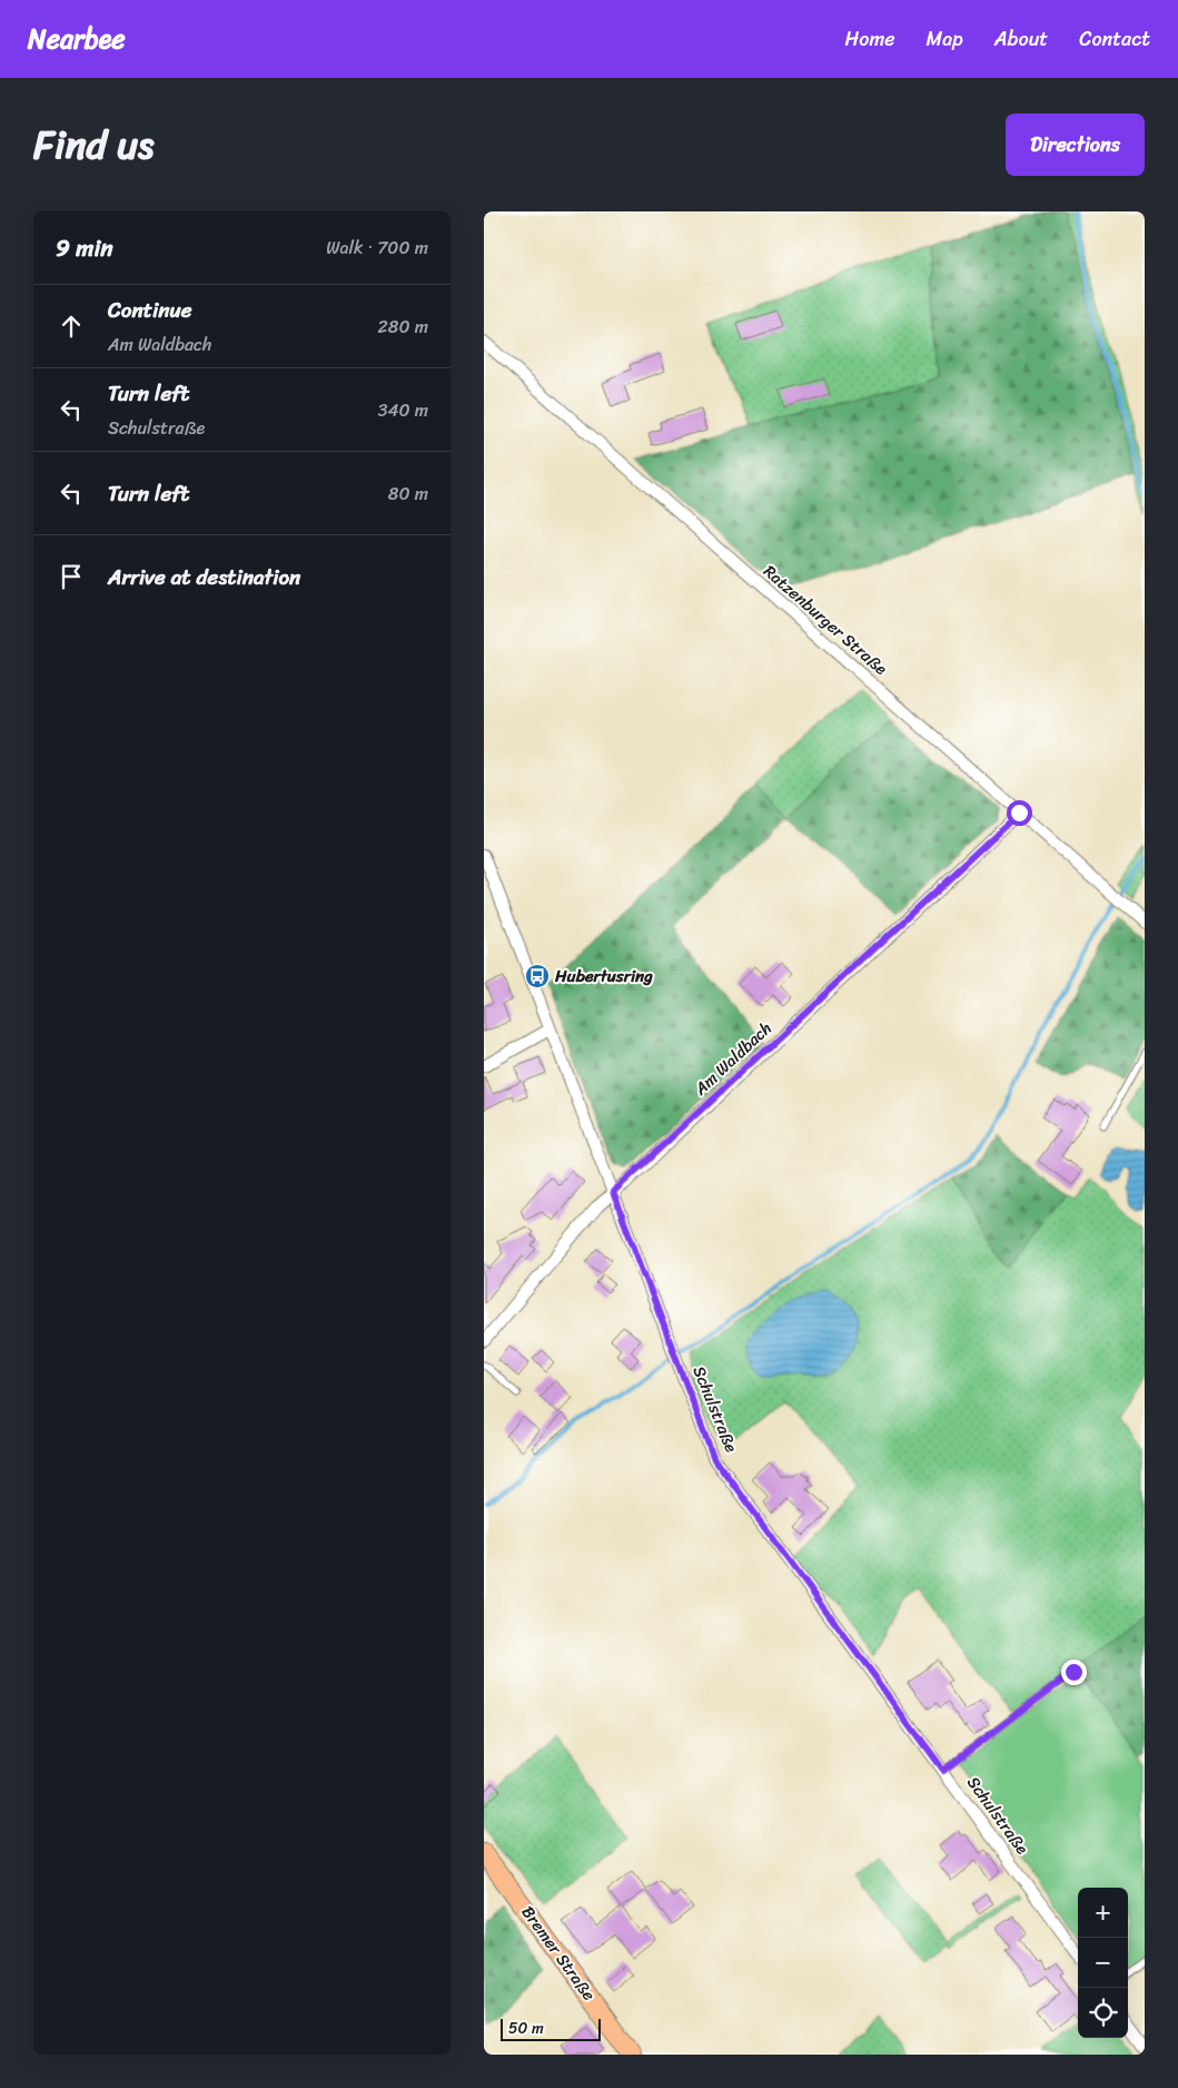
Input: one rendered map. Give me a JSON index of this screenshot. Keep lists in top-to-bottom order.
{
  "streets": {
    "main road": ["Bremer Straße"],
    "street": ["Ratzenburger Straße", "Am Waldbach", "Schulstraße"]
  },
  "crossings": [
    ["Ratzenburger Straße", "Am Waldbach"],
    ["Am Waldbach", "Schulstraße"]
  ],
  "places": {
    "bus stop": ["Hubertusring"]
  },
  "scale_bar": "50 m",
  "page": {
    "header": "Nearbee",
    "nav": [
      "Home",
      "Map",
      "About",
      "Contact"
    ],
    "title": "Find us",
    "buttons": "Directions",
    "heading": ["9 min", "Walk · 700 m"],
    "list": [
      ["Continue", "Am Waldbach", "280 m"],
      ["Turn left", "Schulstraße", "340 m"],
      ["Turn left", "80 m"],
      "Arrive at destination"
    ],
    "map_buttons": ["+", "−"],
    "scale": "50 m"
  }
}
